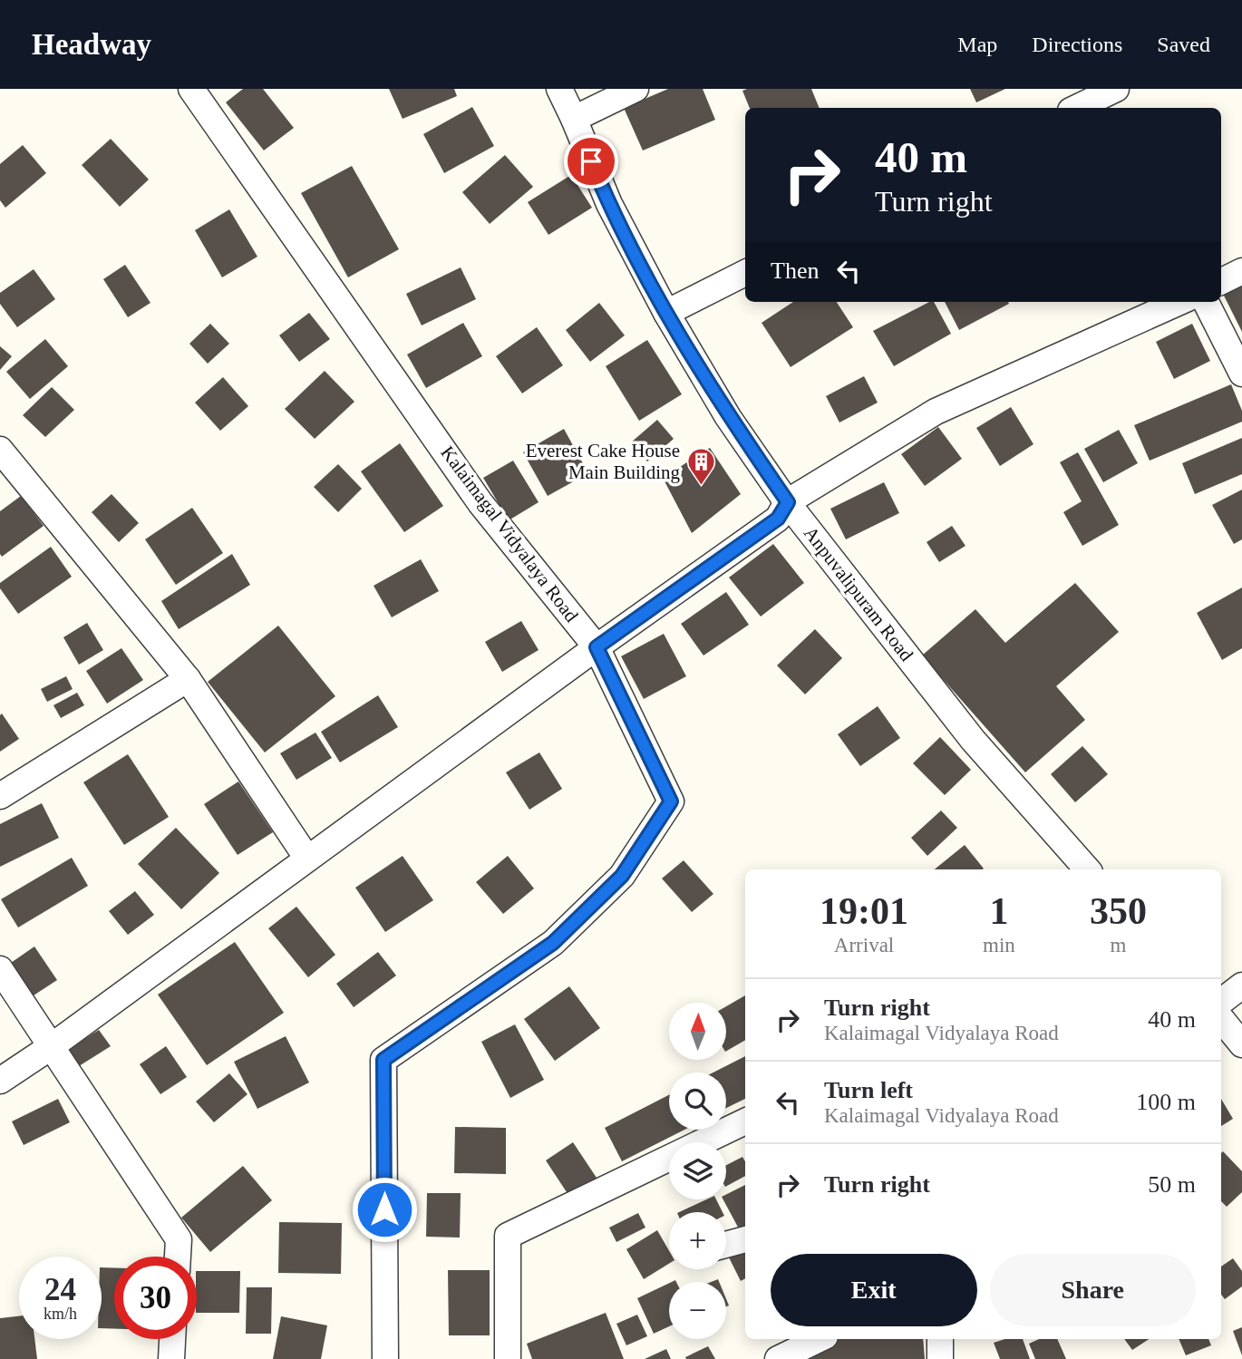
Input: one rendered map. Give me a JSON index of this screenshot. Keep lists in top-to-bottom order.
{
  "streets": {
    "street": ["Kalaimagal Vidyalaya Road", "Anpuvalipuram Road"]
  },
  "places": {
    "building": ["Everest Cake House Main Building"]
  },
  "north": "top",
  "page": {
    "header": "Headway",
    "nav": ["Map", "Directions", "Saved"],
    "turn": ["40 m", "Turn right"],
    "then": "Then",
    "eta": [
      "19:01",
      "Arrival",
      "1",
      "min",
      "350",
      "m"
    ],
    "list": [
      {
        "name": "Turn right",
        "note": "Kalaimagal Vidyalaya Road",
        "value": "40 m"
      },
      {
        "name": "Turn left",
        "note": "Kalaimagal Vidyalaya Road",
        "value": "100 m"
      },
      {
        "name": "Turn right",
        "value": "50 m"
      }
    ],
    "map_buttons": ["+", "−"],
    "buttons": ["Exit", "Share"],
    "speed": "24 km/h",
    "limit": "30"
  }
}
